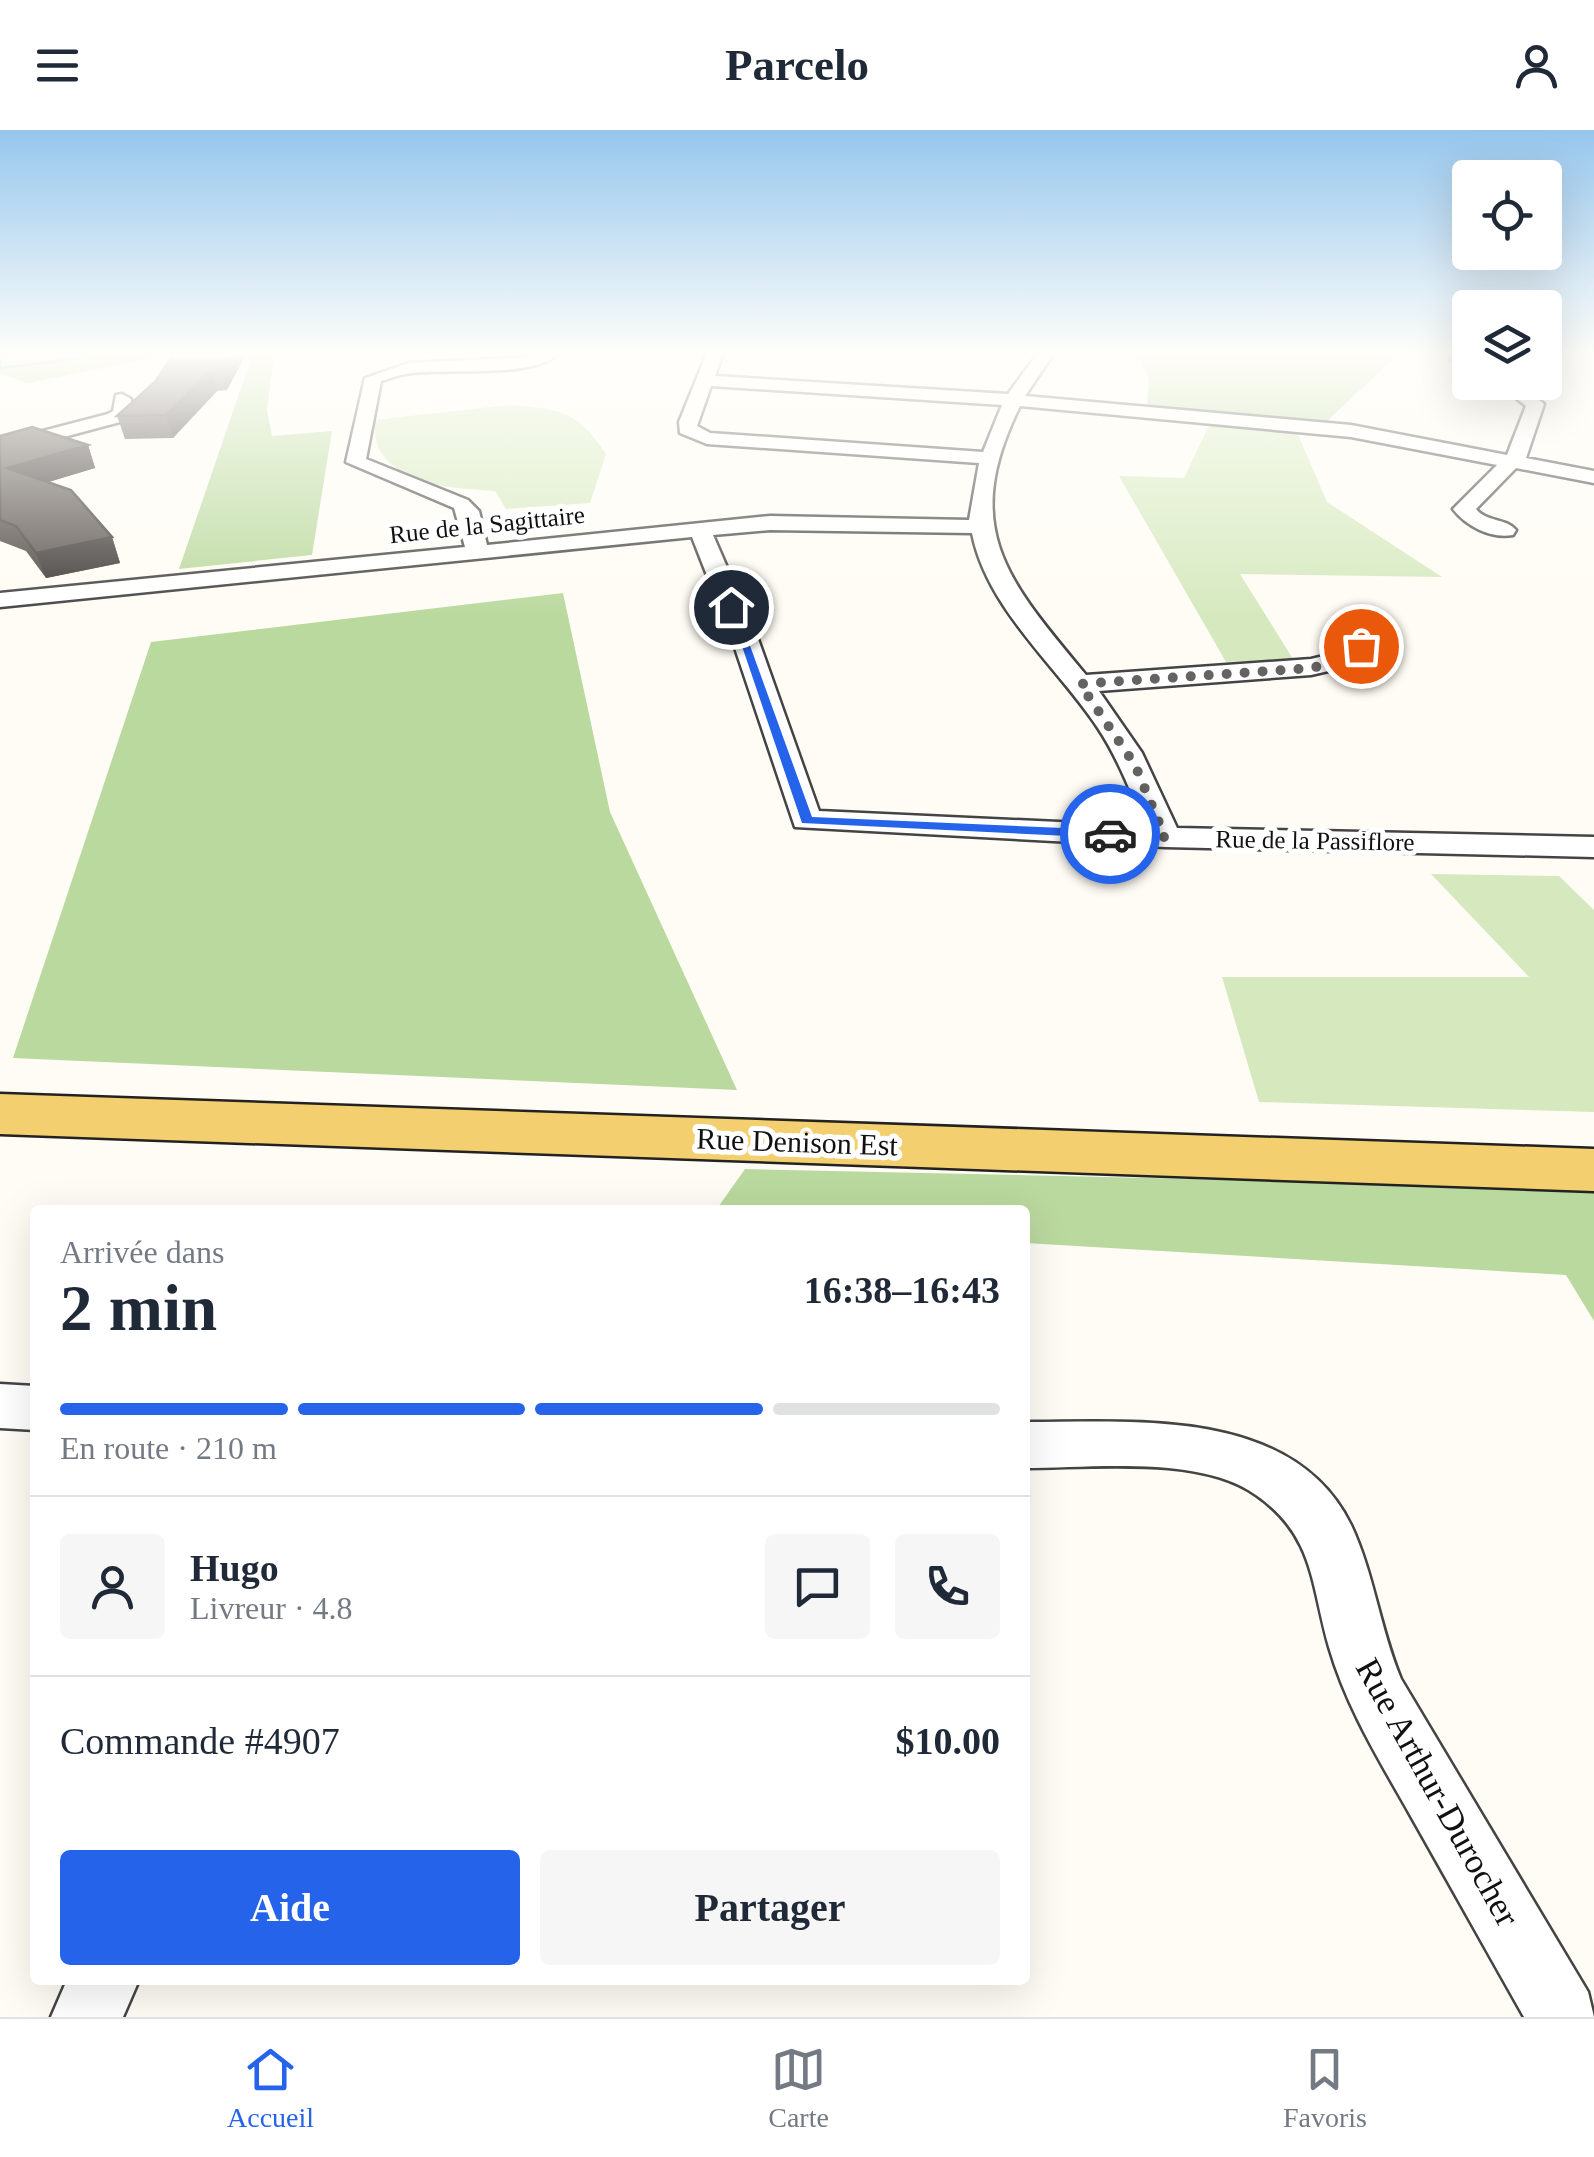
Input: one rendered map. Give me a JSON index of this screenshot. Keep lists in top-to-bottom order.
{
  "streets": {
    "main road": ["Rue Denison Est"],
    "street": ["Rue de la Sagittaire", "Rue de la Passiflore", "Rue Arthur-Durocher"]
  },
  "crossings": [
    ["Rue de la Sagittaire", "Rue de la Passiflore"]
  ],
  "page": {
    "header": "Parcelo",
    "heading": ["2 min", "Arrivée dans", "16:38–16:43"],
    "panel": [
      "Hugo",
      "Livreur · 4.8",
      "Commande #4907",
      "$10.00"
    ],
    "bar": "En route · 210 m",
    "buttons": ["Aide", "Partager"],
    "tabs": ["Accueil", "Carte", "Favoris"]
  }
}
